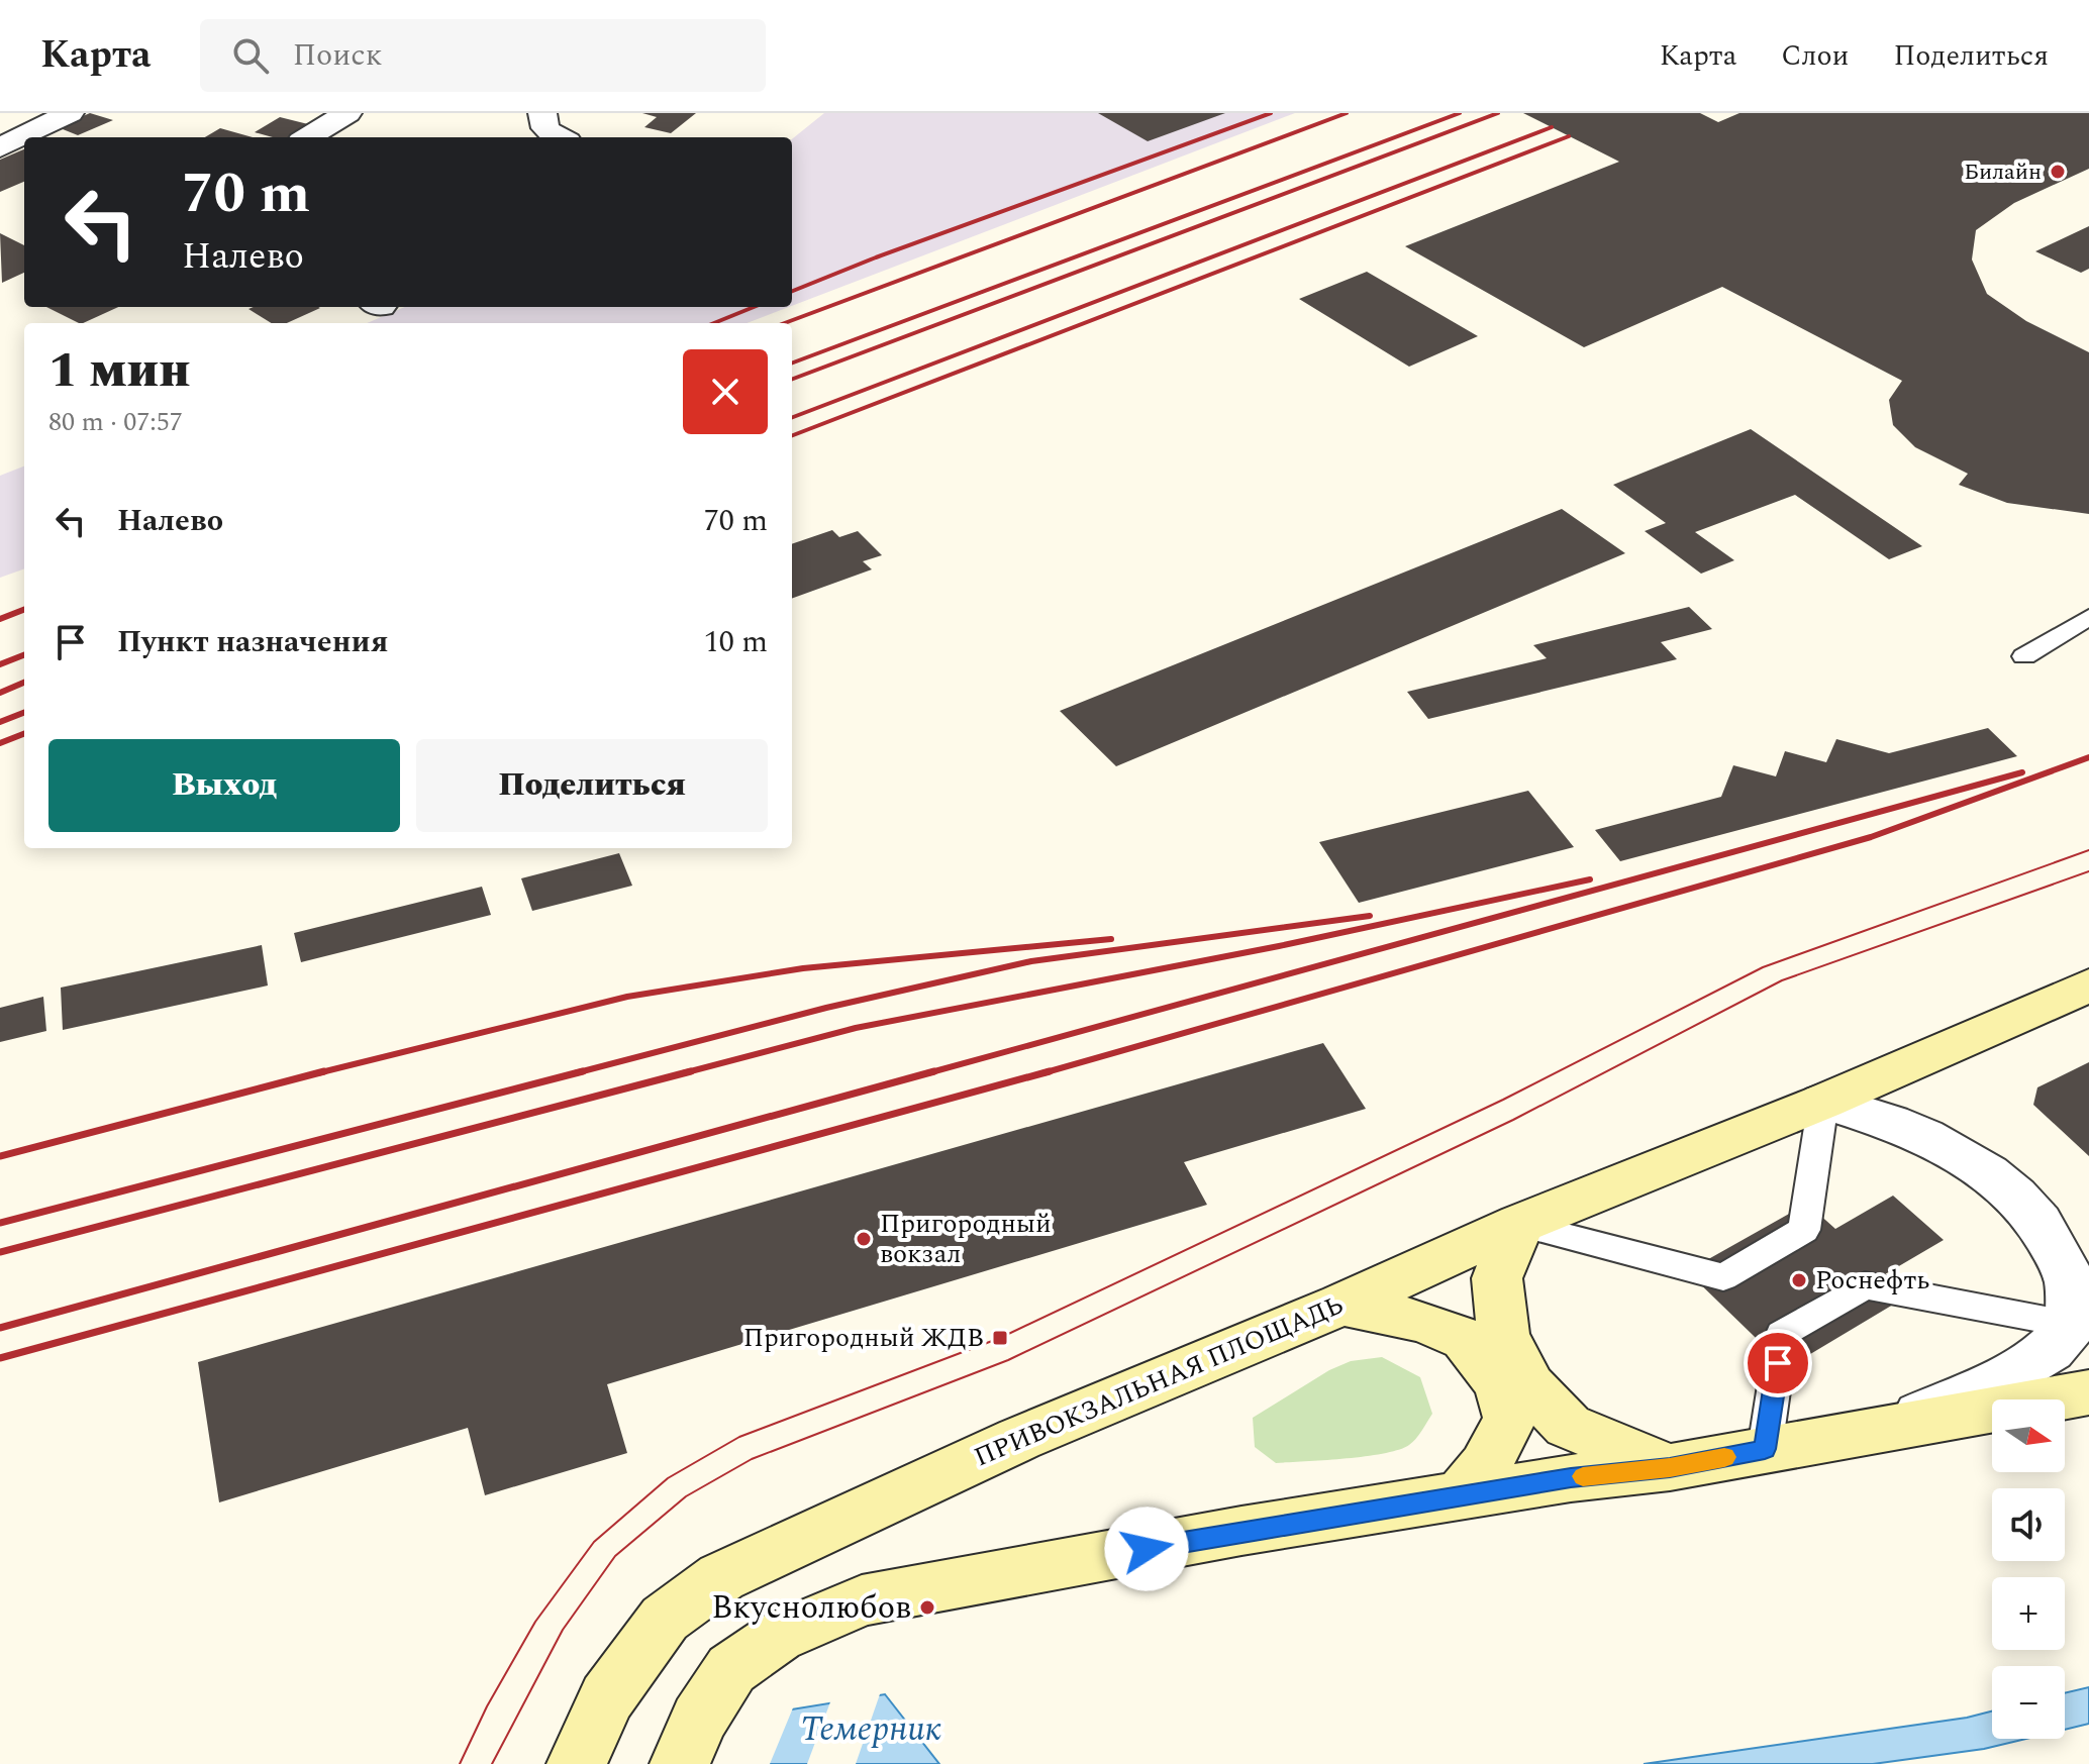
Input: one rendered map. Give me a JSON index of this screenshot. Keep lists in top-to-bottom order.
{
  "streets": {
    "main road": ["ПРИВОКЗАЛЬНАЯ ПЛОЩАДЬ"]
  },
  "water": ["Темерник"],
  "places": {
    "other": [
      "Билайн",
      "Пригородный вокзал",
      "Роснефть",
      "Вкуснолюбов"
    ],
    "transit": ["Пригородный ЖДВ"]
  },
  "north": "right",
  "page": {
    "header": "Карта",
    "search": "Поиск",
    "nav": ["Карта", "Слои", "Поделиться"],
    "turn": ["70 m", "Налево"],
    "heading": ["1 мин", "80 m · 07:57"],
    "list": [
      {
        "name": "Налево",
        "value": "70 m"
      },
      {
        "name": "Пункт назначения",
        "value": "10 m"
      }
    ],
    "buttons": ["Выход", "Поделиться"],
    "map_buttons": ["+", "−"]
  }
}
